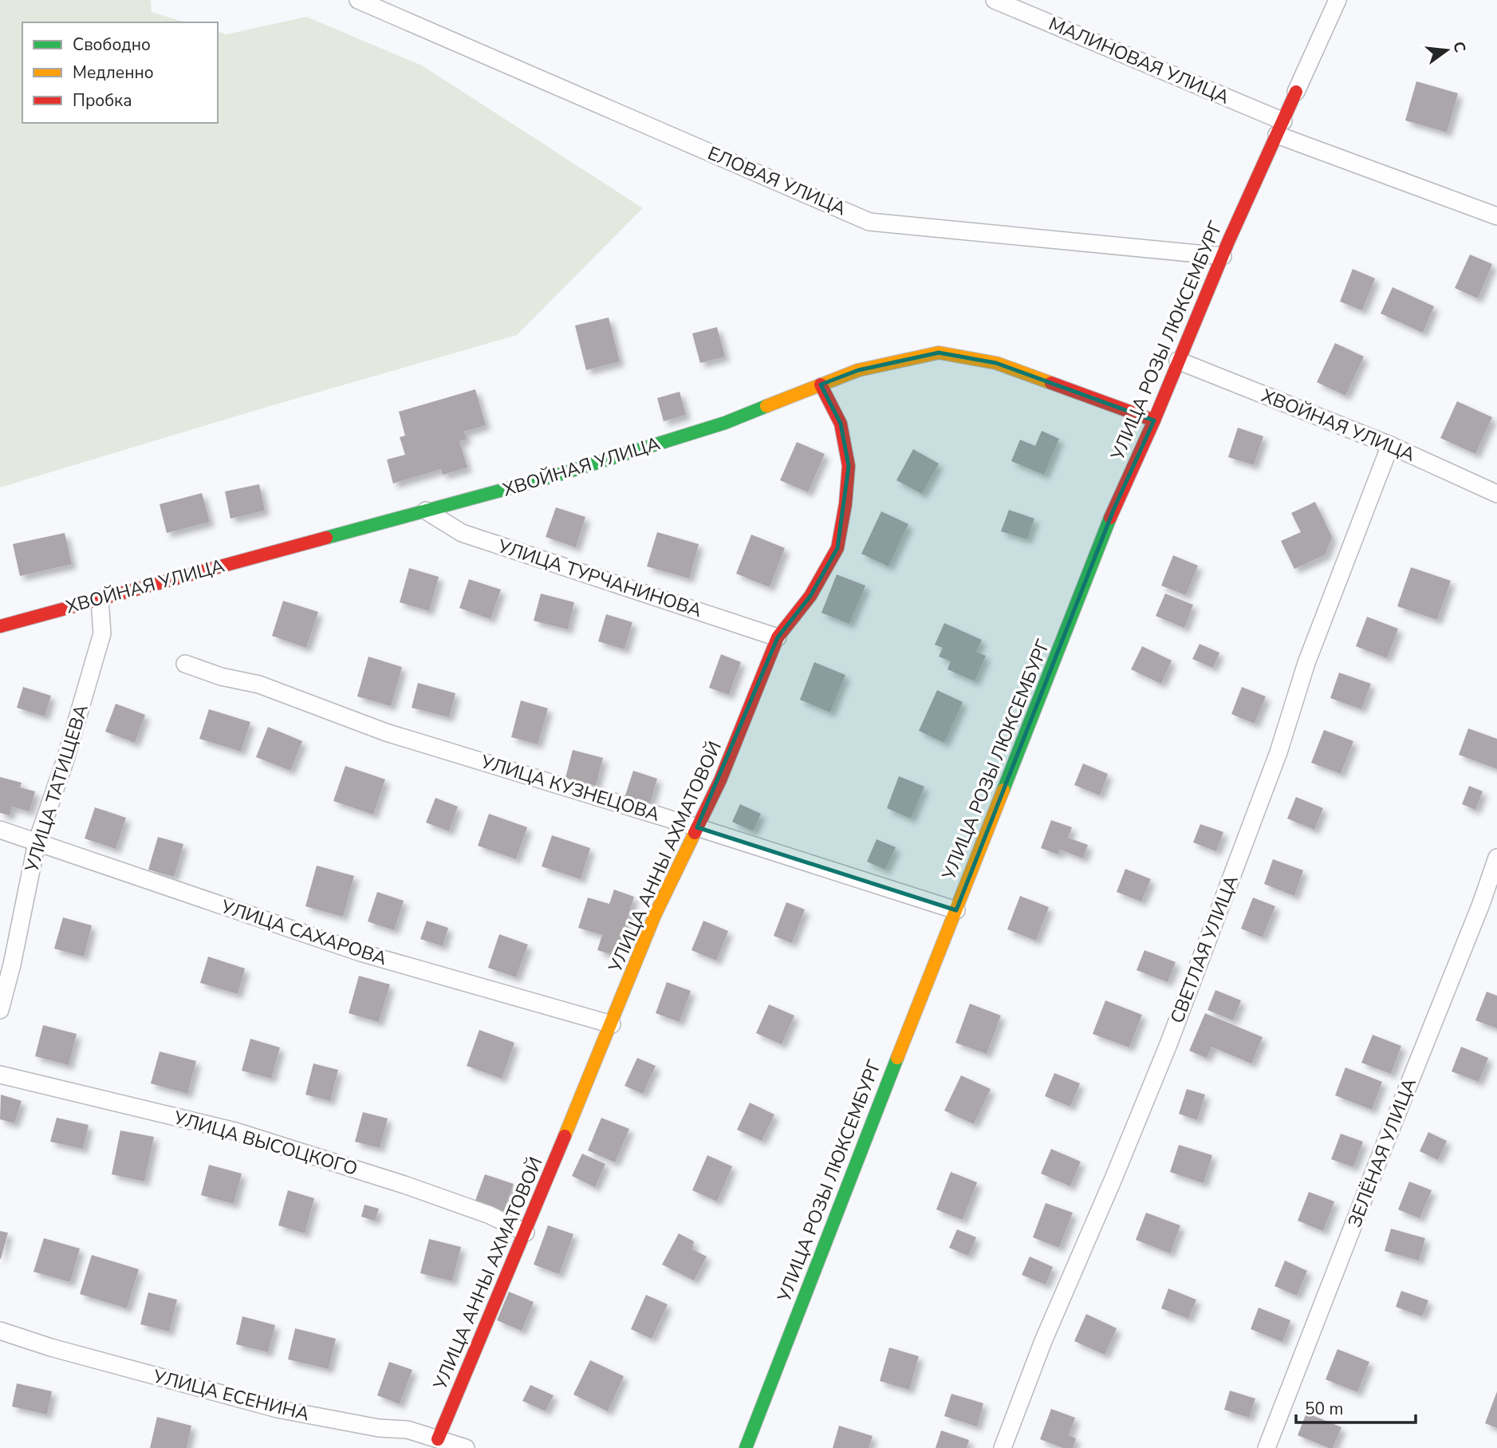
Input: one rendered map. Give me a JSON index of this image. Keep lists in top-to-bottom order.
{
  "streets": {
    "street": [
      "МАЛИНОВАЯ УЛИЦА",
      "ЕЛОВАЯ УЛИЦА",
      "УЛИЦА РОЗЫ ЛЮКСЕМБУРГ",
      "ХВОЙНАЯ УЛИЦА",
      "УЛИЦА ТУРЧАНИНОВА",
      "УЛИЦА ТАТИЩЕВА",
      "УЛИЦА КУЗНЕЦОВА",
      "УЛИЦА АННЫ АХМАТОВОЙ",
      "УЛИЦА САХАРОВА",
      "СВЕТЛАЯ УЛИЦА",
      "УЛИЦА ВЫСОЦКОГО",
      "ЗЕЛЁНАЯ УЛИЦА",
      "УЛИЦА ЕСЕНИНА"
    ]
  },
  "crossings": [
    ["МАЛИНОВАЯ УЛИЦА", "УЛИЦА РОЗЫ ЛЮКСЕМБУРГ"],
    ["ЕЛОВАЯ УЛИЦА", "УЛИЦА РОЗЫ ЛЮКСЕМБУРГ"],
    ["УЛИЦА РОЗЫ ЛЮКСЕМБУРГ", "ХВОЙНАЯ УЛИЦА"],
    ["УЛИЦА РОЗЫ ЛЮКСЕМБУРГ", "УЛИЦА КУЗНЕЦОВА"],
    ["ХВОЙНАЯ УЛИЦА", "УЛИЦА ТУРЧАНИНОВА"],
    ["ХВОЙНАЯ УЛИЦА", "УЛИЦА ТАТИЩЕВА"],
    ["ХВОЙНАЯ УЛИЦА", "УЛИЦА АННЫ АХМАТОВОЙ"],
    ["ХВОЙНАЯ УЛИЦА", "СВЕТЛАЯ УЛИЦА"],
    ["УЛИЦА ТУРЧАНИНОВА", "УЛИЦА АННЫ АХМАТОВОЙ"],
    ["УЛИЦА ТАТИЩЕВА", "УЛИЦА САХАРОВА"],
    ["УЛИЦА КУЗНЕЦОВА", "УЛИЦА АННЫ АХМАТОВОЙ"],
    ["УЛИЦА АННЫ АХМАТОВОЙ", "УЛИЦА САХАРОВА"],
    ["УЛИЦА АННЫ АХМАТОВОЙ", "УЛИЦА ВЫСОЦКОГО"],
    ["УЛИЦА АННЫ АХМАТОВОЙ", "УЛИЦА ЕСЕНИНА"]
  ],
  "legend": ["Свободно", "Медленно", "Пробка"],
  "scale_bar": "50 m",
  "north": "right"
}
